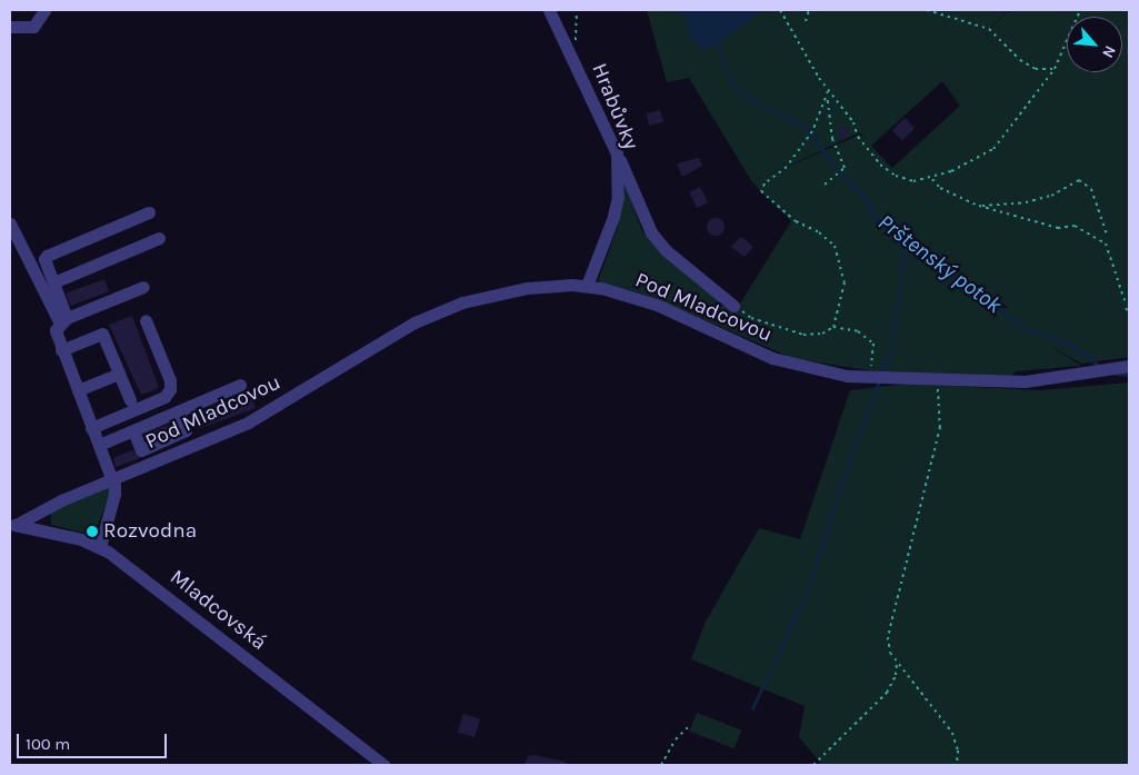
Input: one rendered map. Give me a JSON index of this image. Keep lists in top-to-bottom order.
{
  "streets": {
    "street": ["Hrabůvky", "Pod Mladcovou", "Mladcovská"]
  },
  "crossings": [
    ["Hrabůvky", "Pod Mladcovou"],
    ["Pod Mladcovou", "Mladcovská"]
  ],
  "water": ["Prštenský potok"],
  "places": ["Rozvodna"],
  "scale_bar": "100 m",
  "north": "bottom right"
}
